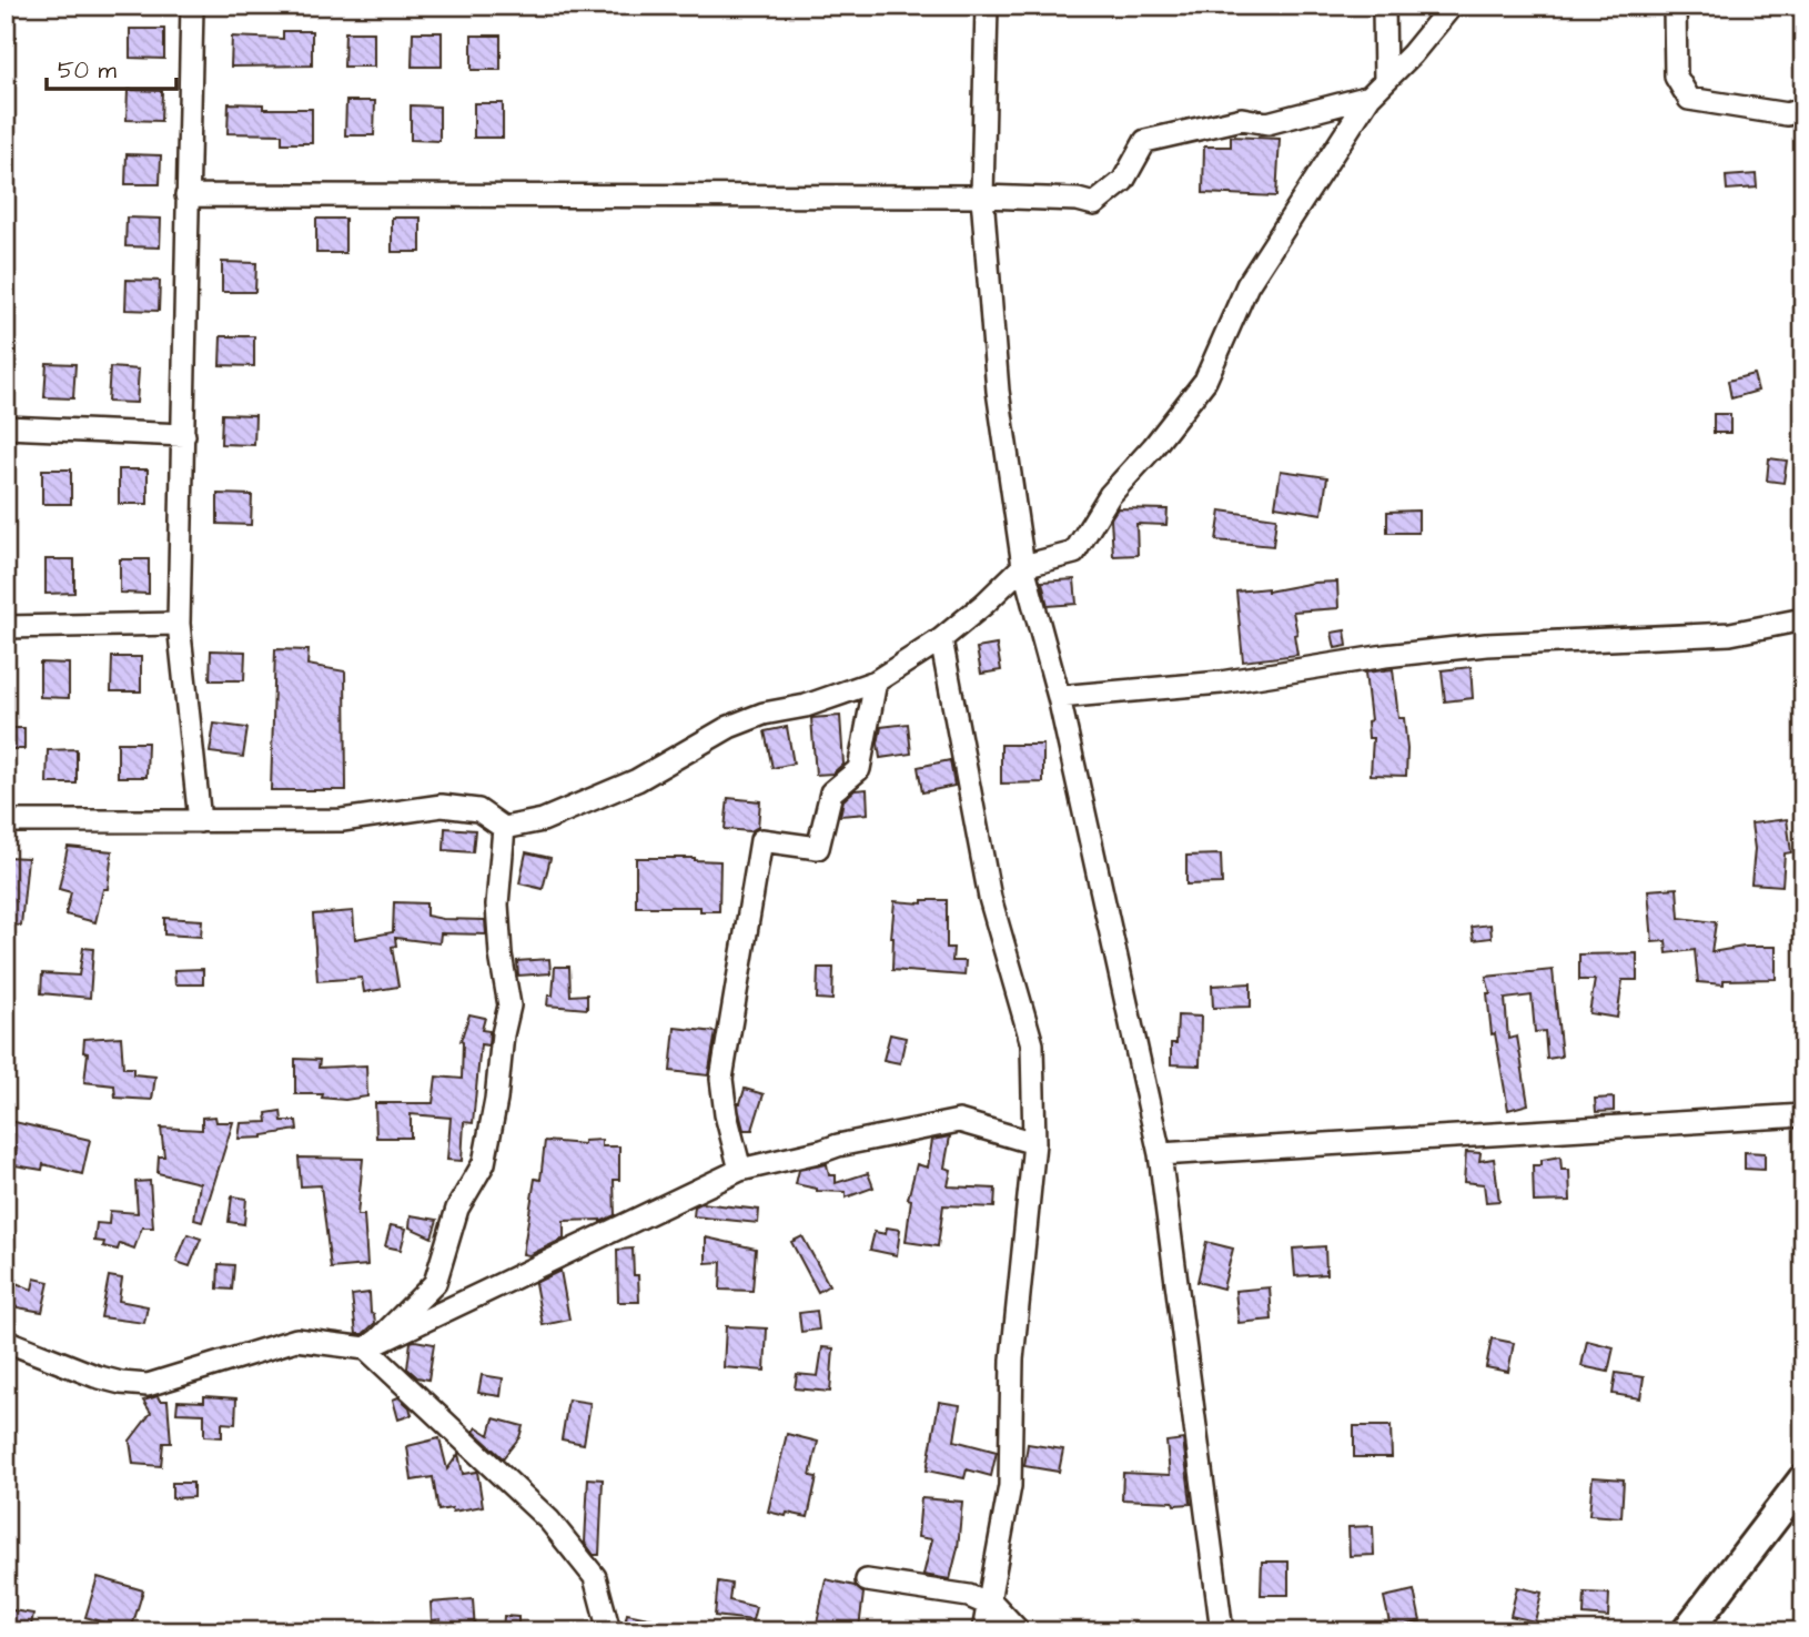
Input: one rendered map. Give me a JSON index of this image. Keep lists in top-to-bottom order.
{
  "scale_bar": "50 m"
}
